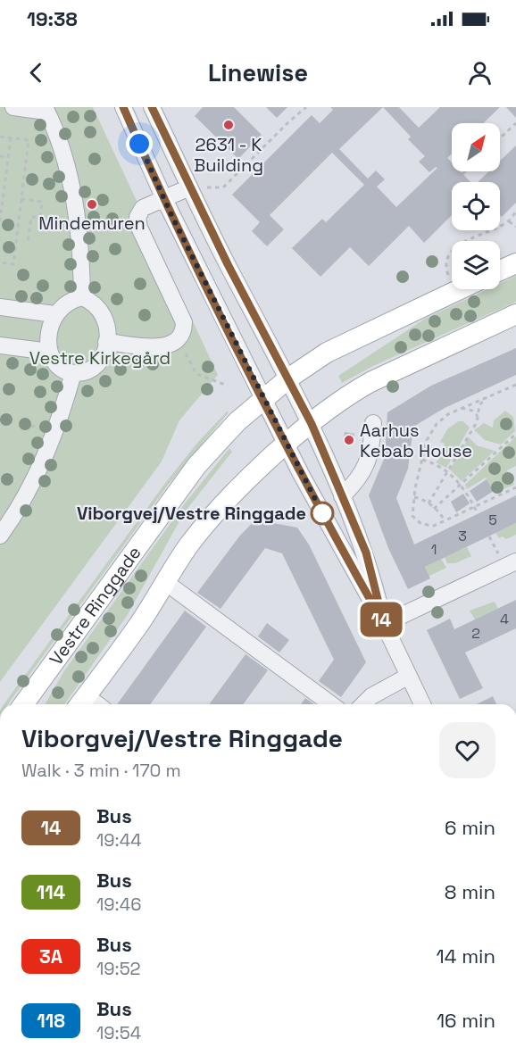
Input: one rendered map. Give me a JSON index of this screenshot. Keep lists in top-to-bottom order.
{
  "streets": {
    "main road": ["Vestre Ringgade"]
  },
  "parks": ["Vestre Kirkegård"],
  "places": [
    "2631 - K Building",
    "Mindemuren",
    "Aarhus Kebab House",
    "Viborgvej/Vestre Ringgade"
  ],
  "lines": ["bus line 14"],
  "house_numbers": [
    "5",
    "3",
    "1",
    "4",
    "2"
  ],
  "north": "top right",
  "page": {
    "status": "19:38",
    "header": "Linewise",
    "on_map": "14",
    "heading": ["Viborgvej/Vestre Ringgade", "Walk · 3 min · 170 m"],
    "list": [
      {
        "mark": "14",
        "name": "Bus",
        "note": "19:44",
        "value": "6 min"
      },
      {
        "mark": "114",
        "name": "Bus",
        "note": "19:46",
        "value": "8 min"
      },
      {
        "mark": "3A",
        "name": "Bus",
        "note": "19:52",
        "value": "14 min"
      },
      {
        "mark": "118",
        "name": "Bus",
        "note": "19:54",
        "value": "16 min"
      }
    ]
  }
}
